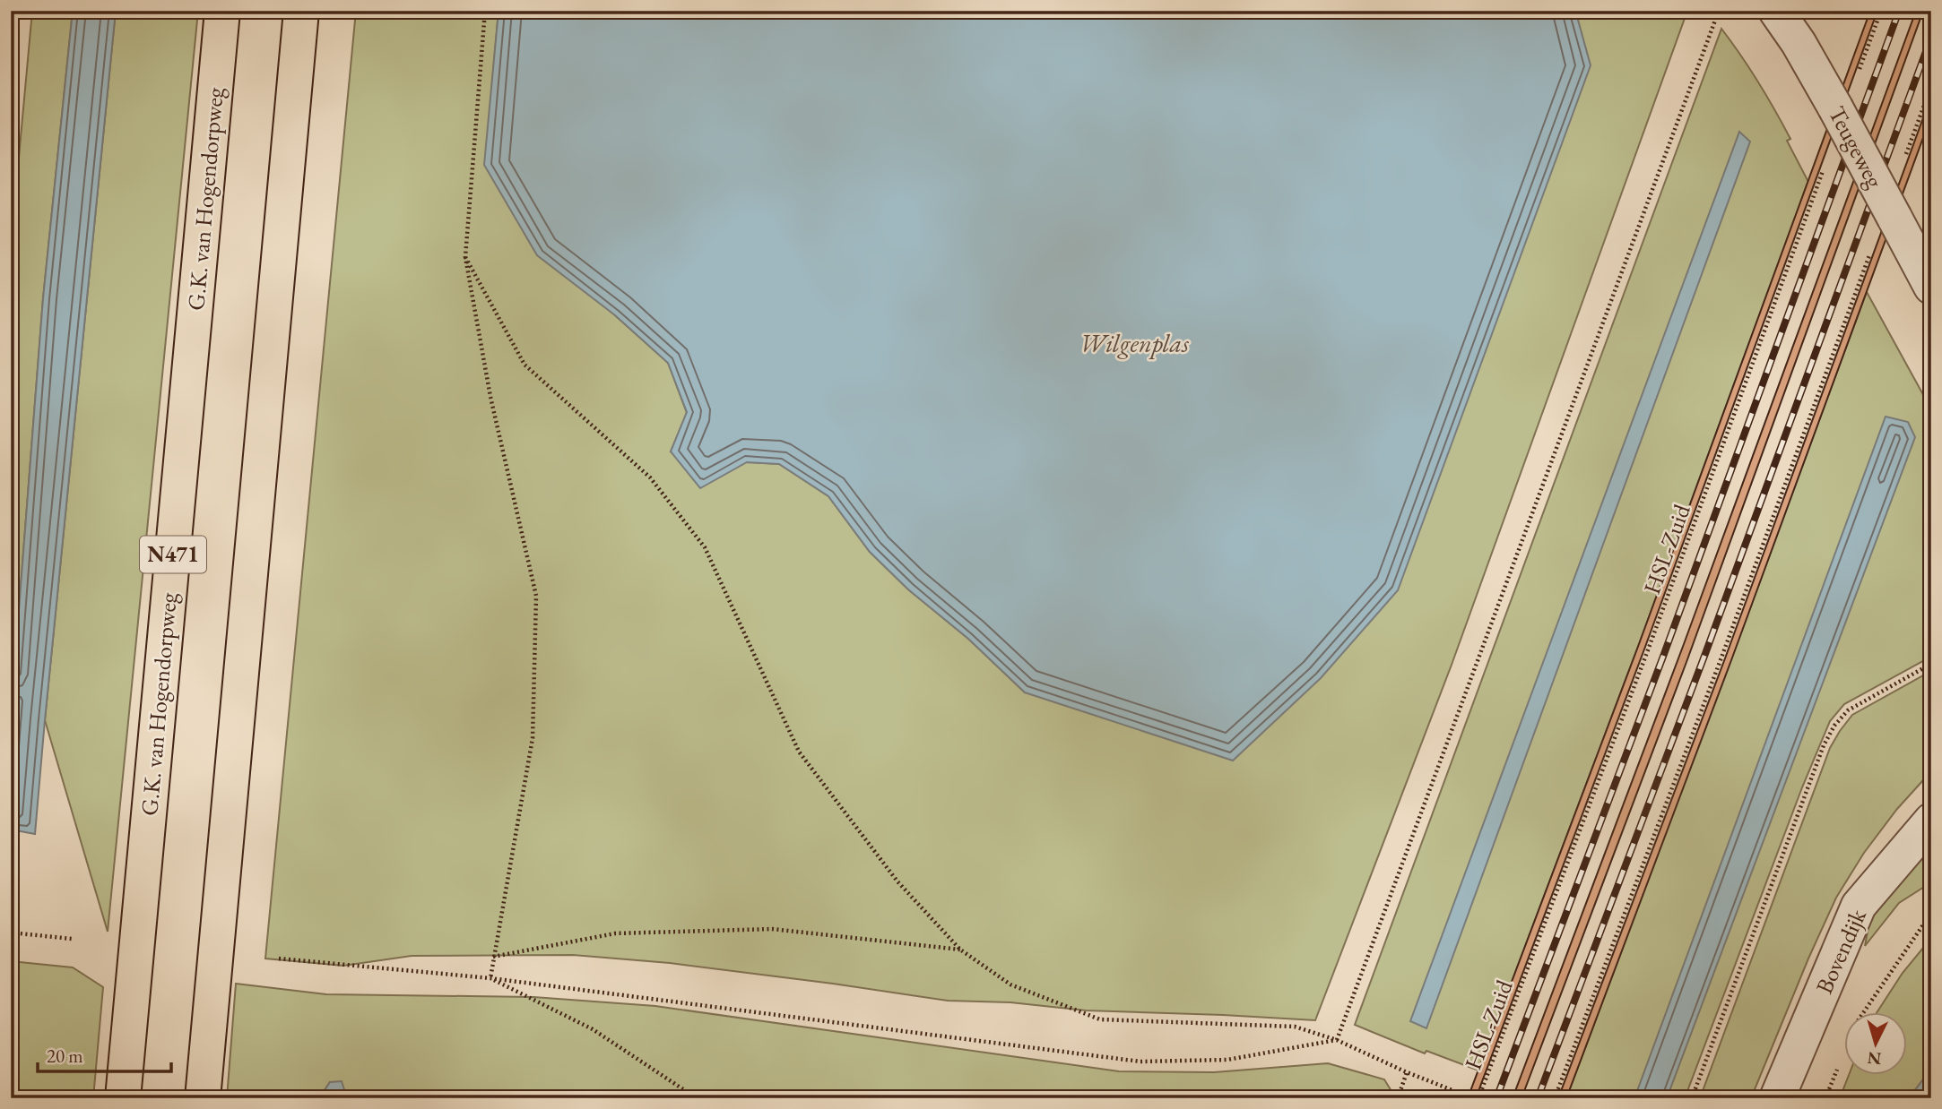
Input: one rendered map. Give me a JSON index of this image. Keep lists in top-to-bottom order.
{
  "streets": {
    "main road": ["G.K. van Hogendorpweg", "N471"],
    "street": ["Teugeweg", "Bovendijk"],
    "path": ["HSL-Zuid"]
  },
  "water": ["Wilgenplas"],
  "scale_bar": "20 m",
  "north": "bottom"
}
